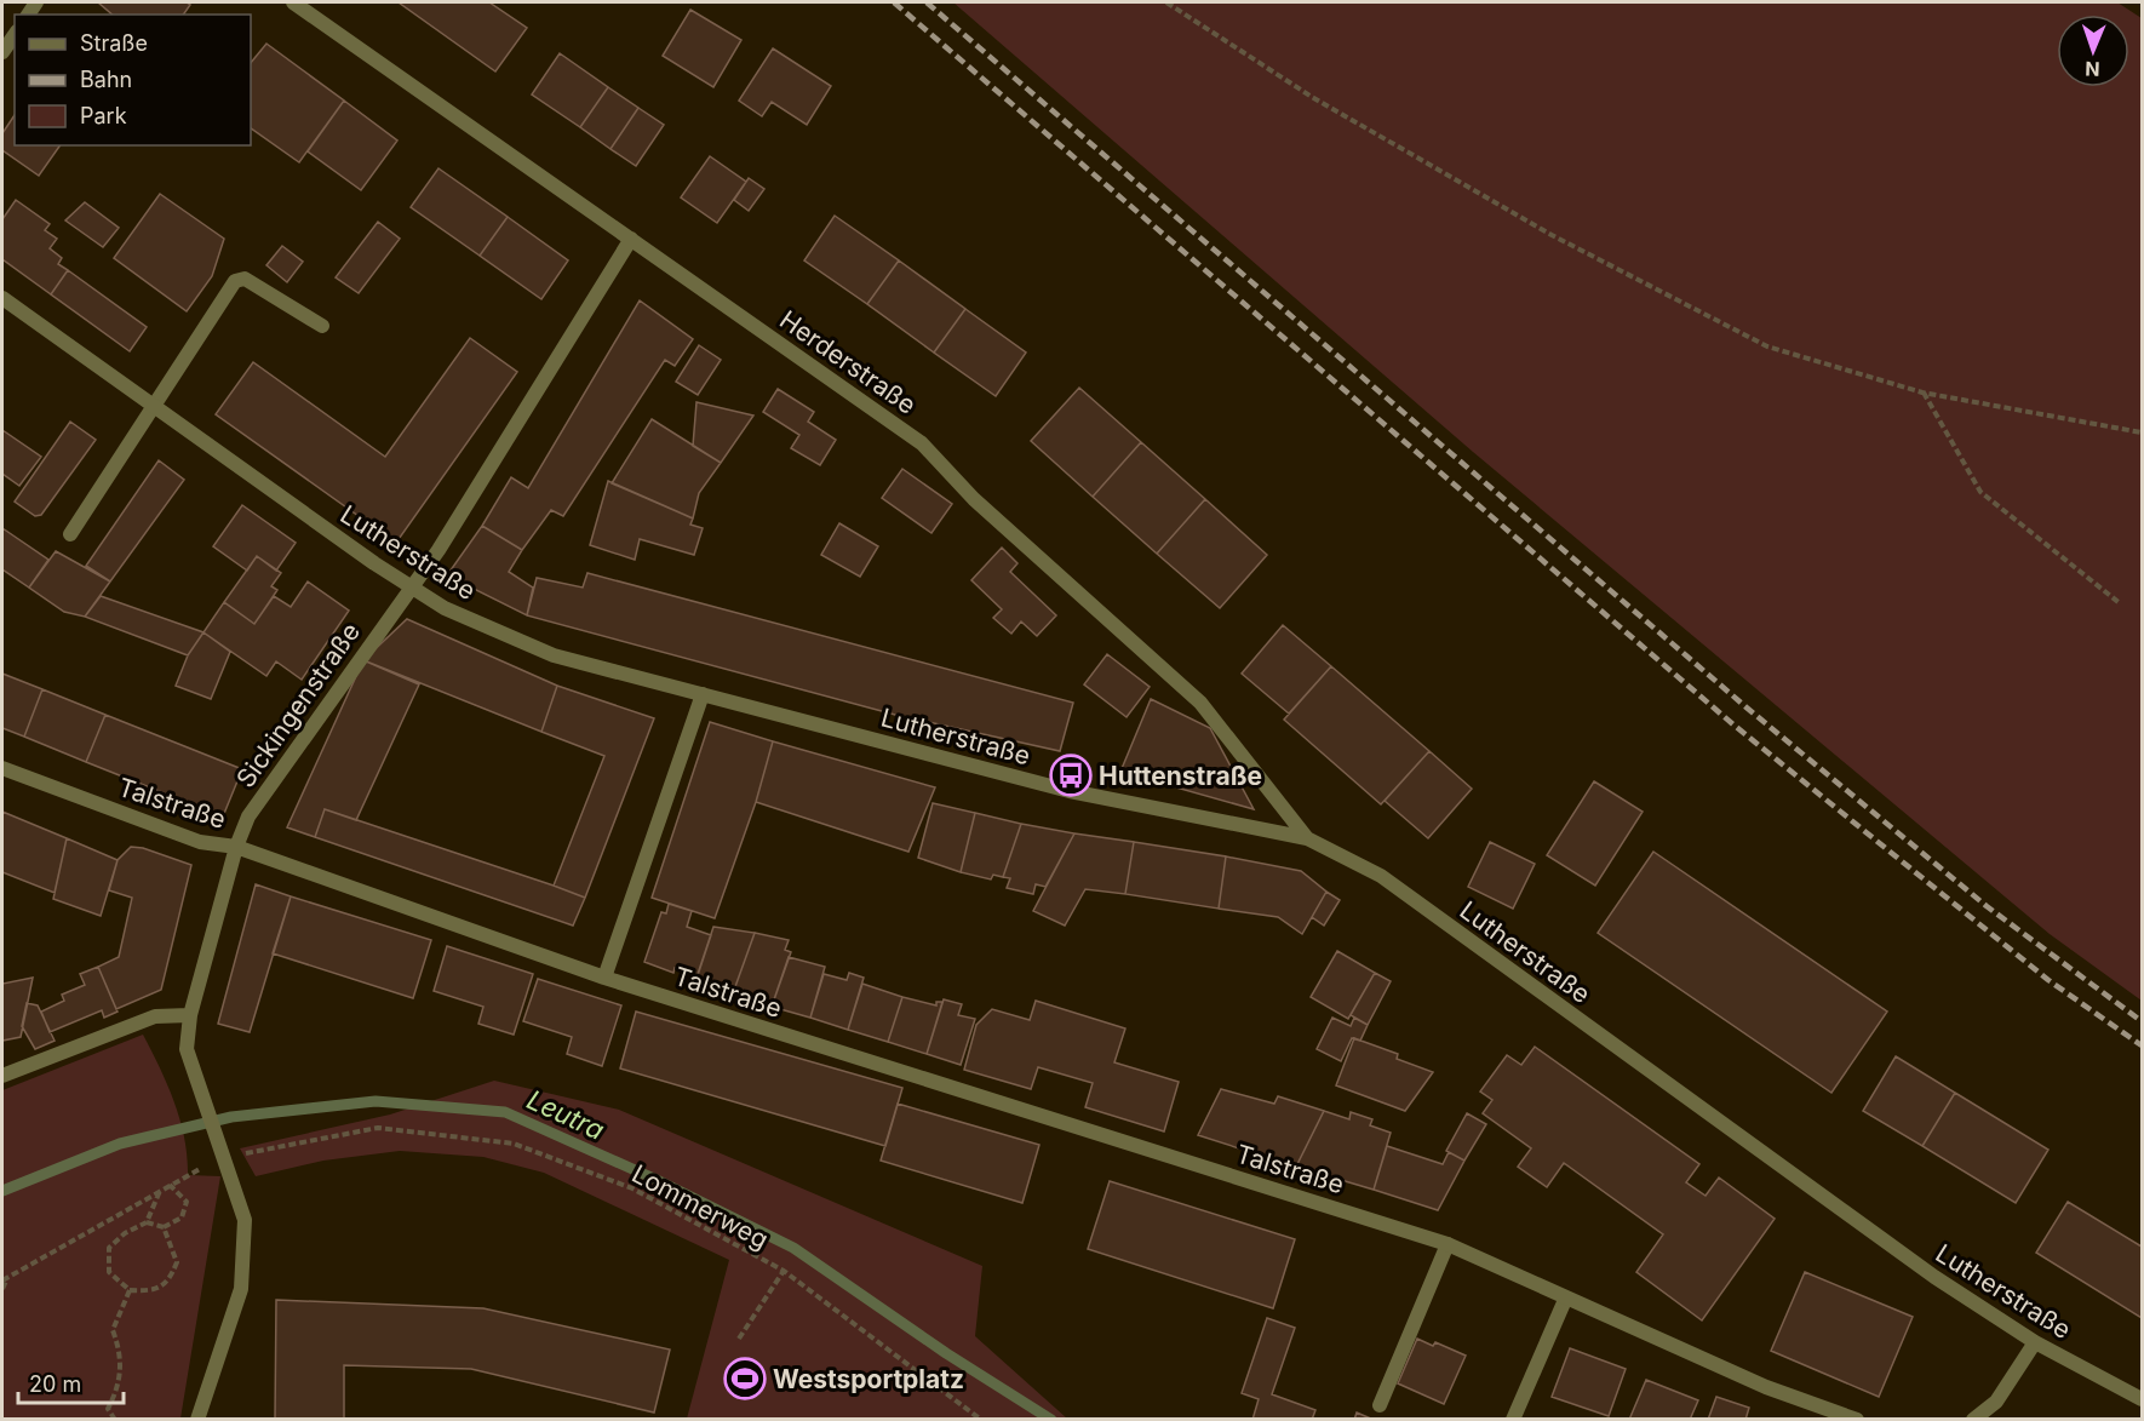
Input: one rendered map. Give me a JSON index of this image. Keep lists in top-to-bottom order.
{
  "streets": {
    "street": [
      "Herderstraße",
      "Lutherstraße",
      "Sickingenstraße",
      "Talstraße"
    ],
    "path": ["Lommerweg"]
  },
  "crossings": [
    ["Herderstraße", "Lutherstraße"],
    ["Herderstraße", "Sickingenstraße"],
    ["Lutherstraße", "Sickingenstraße"],
    ["Sickingenstraße", "Talstraße"],
    ["Sickingenstraße", "Lommerweg"]
  ],
  "water": ["Leutra"],
  "places": {
    "bus stop": ["Huttenstraße"],
    "sports": ["Westsportplatz"]
  },
  "legend": ["Straße", "Bahn", "Park"],
  "scale_bar": "20 m",
  "north": "bottom"
}
